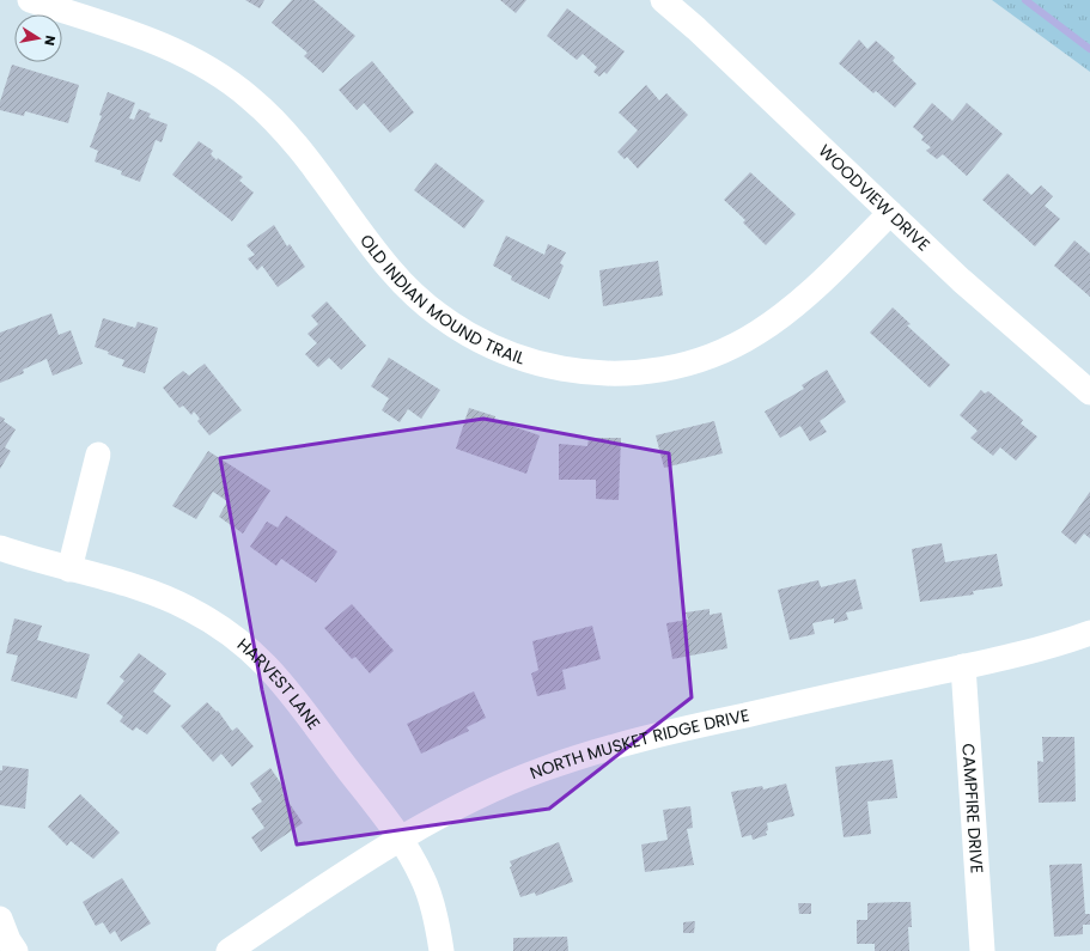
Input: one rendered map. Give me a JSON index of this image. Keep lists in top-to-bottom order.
{
  "streets": {
    "street": [
      "WOODVIEW DRIVE",
      "OLD INDIAN MOUND TRAIL",
      "HARVEST LANE",
      "NORTH MUSKET RIDGE DRIVE",
      "CAMPFIRE DRIVE"
    ]
  },
  "crossings": [
    ["WOODVIEW DRIVE", "OLD INDIAN MOUND TRAIL"],
    ["HARVEST LANE", "NORTH MUSKET RIDGE DRIVE"],
    ["NORTH MUSKET RIDGE DRIVE", "CAMPFIRE DRIVE"]
  ],
  "north": "right"
}
